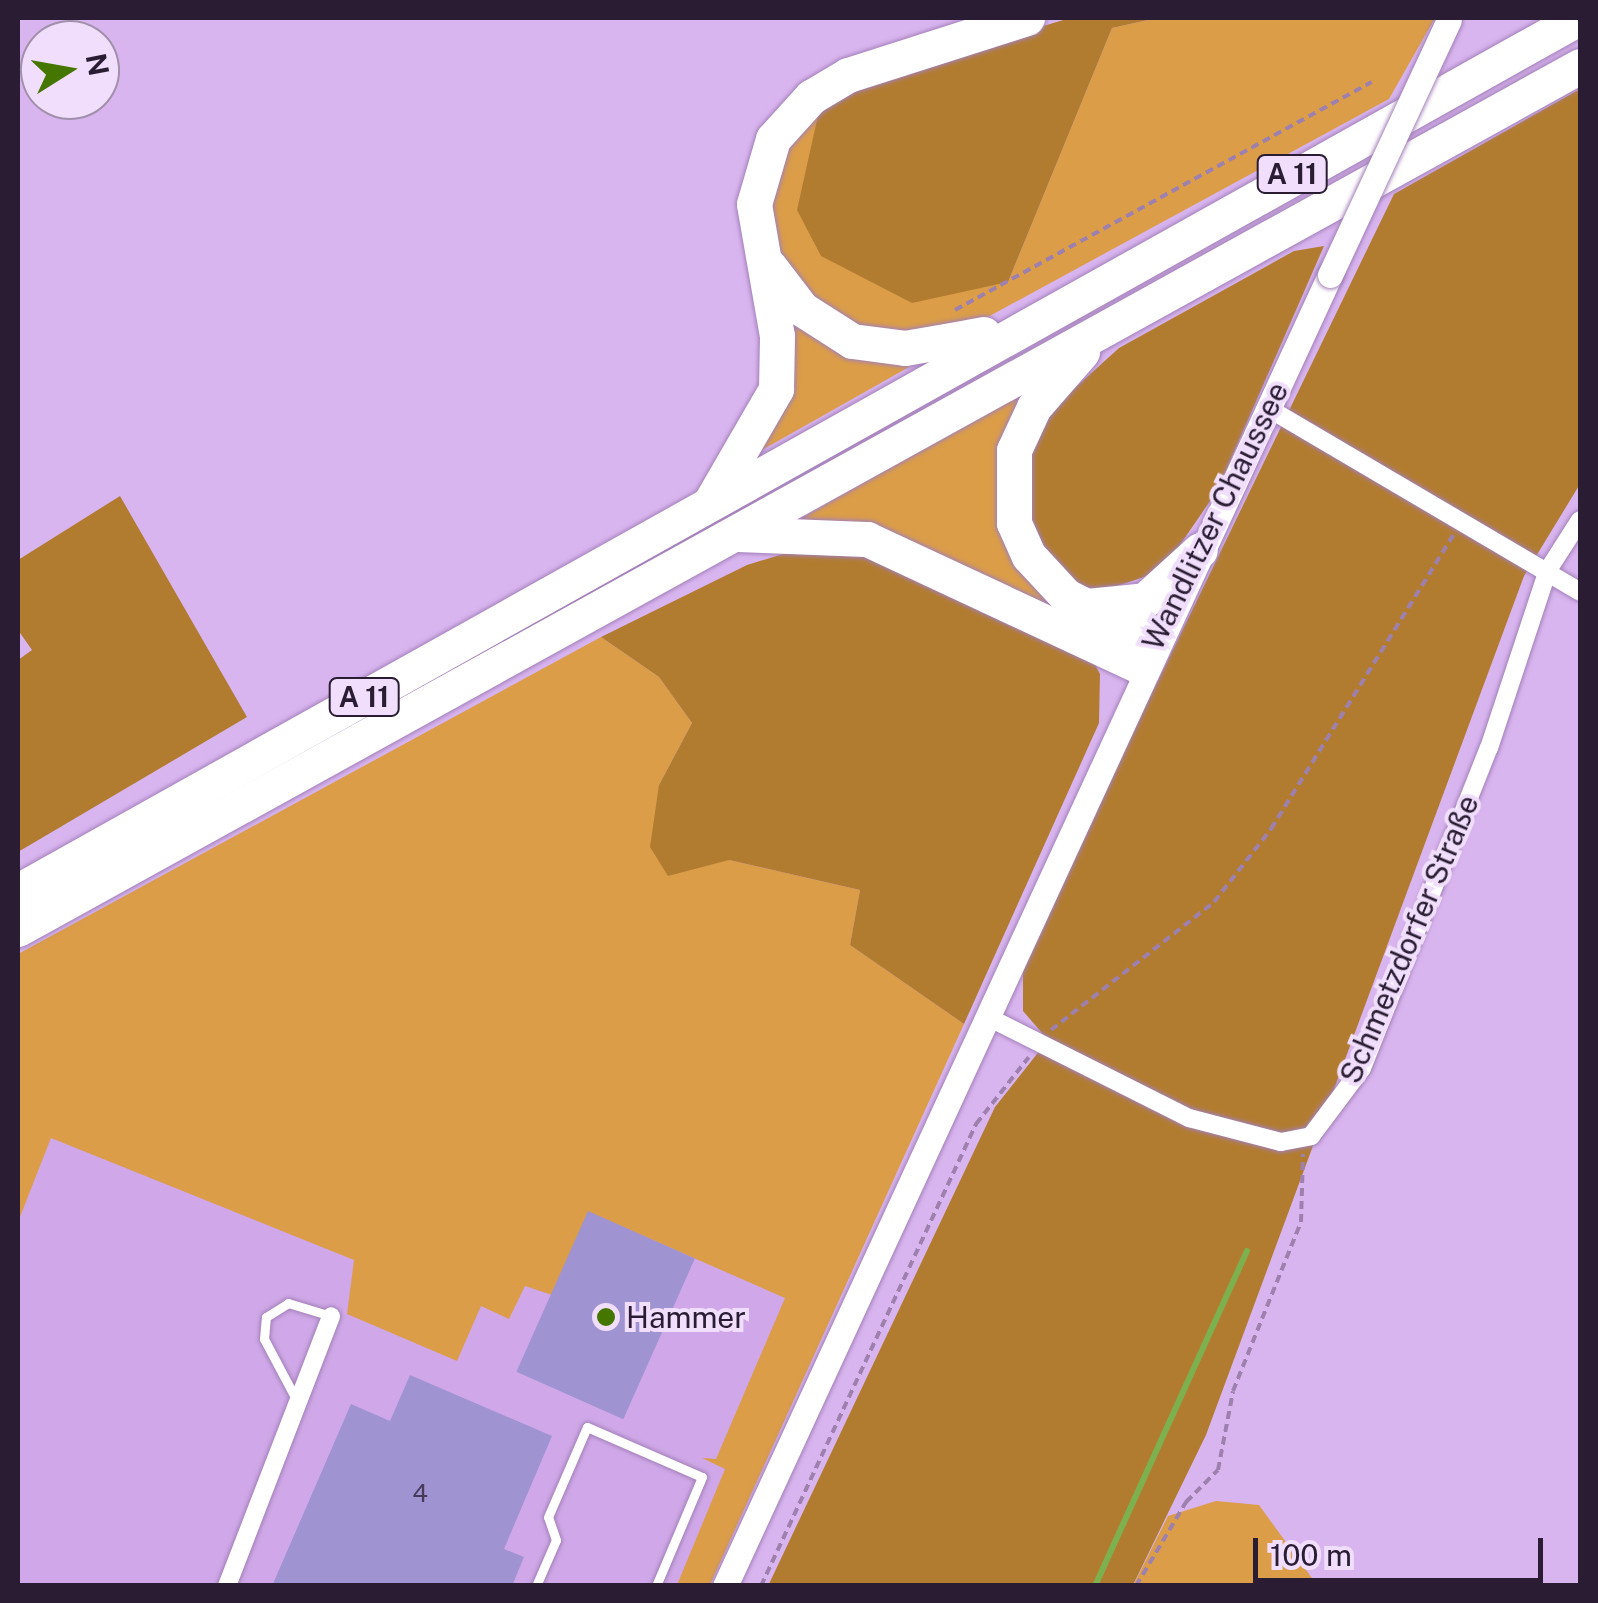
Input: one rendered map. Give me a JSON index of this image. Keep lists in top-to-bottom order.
{
  "streets": {
    "highway": ["A 11"],
    "main road": ["Wandlitzer Chaussee"],
    "street": ["Schmetzdorfer Straße"]
  },
  "places": ["Hammer"],
  "house_numbers": ["4"],
  "scale_bar": "100 m",
  "north": "right"
}
